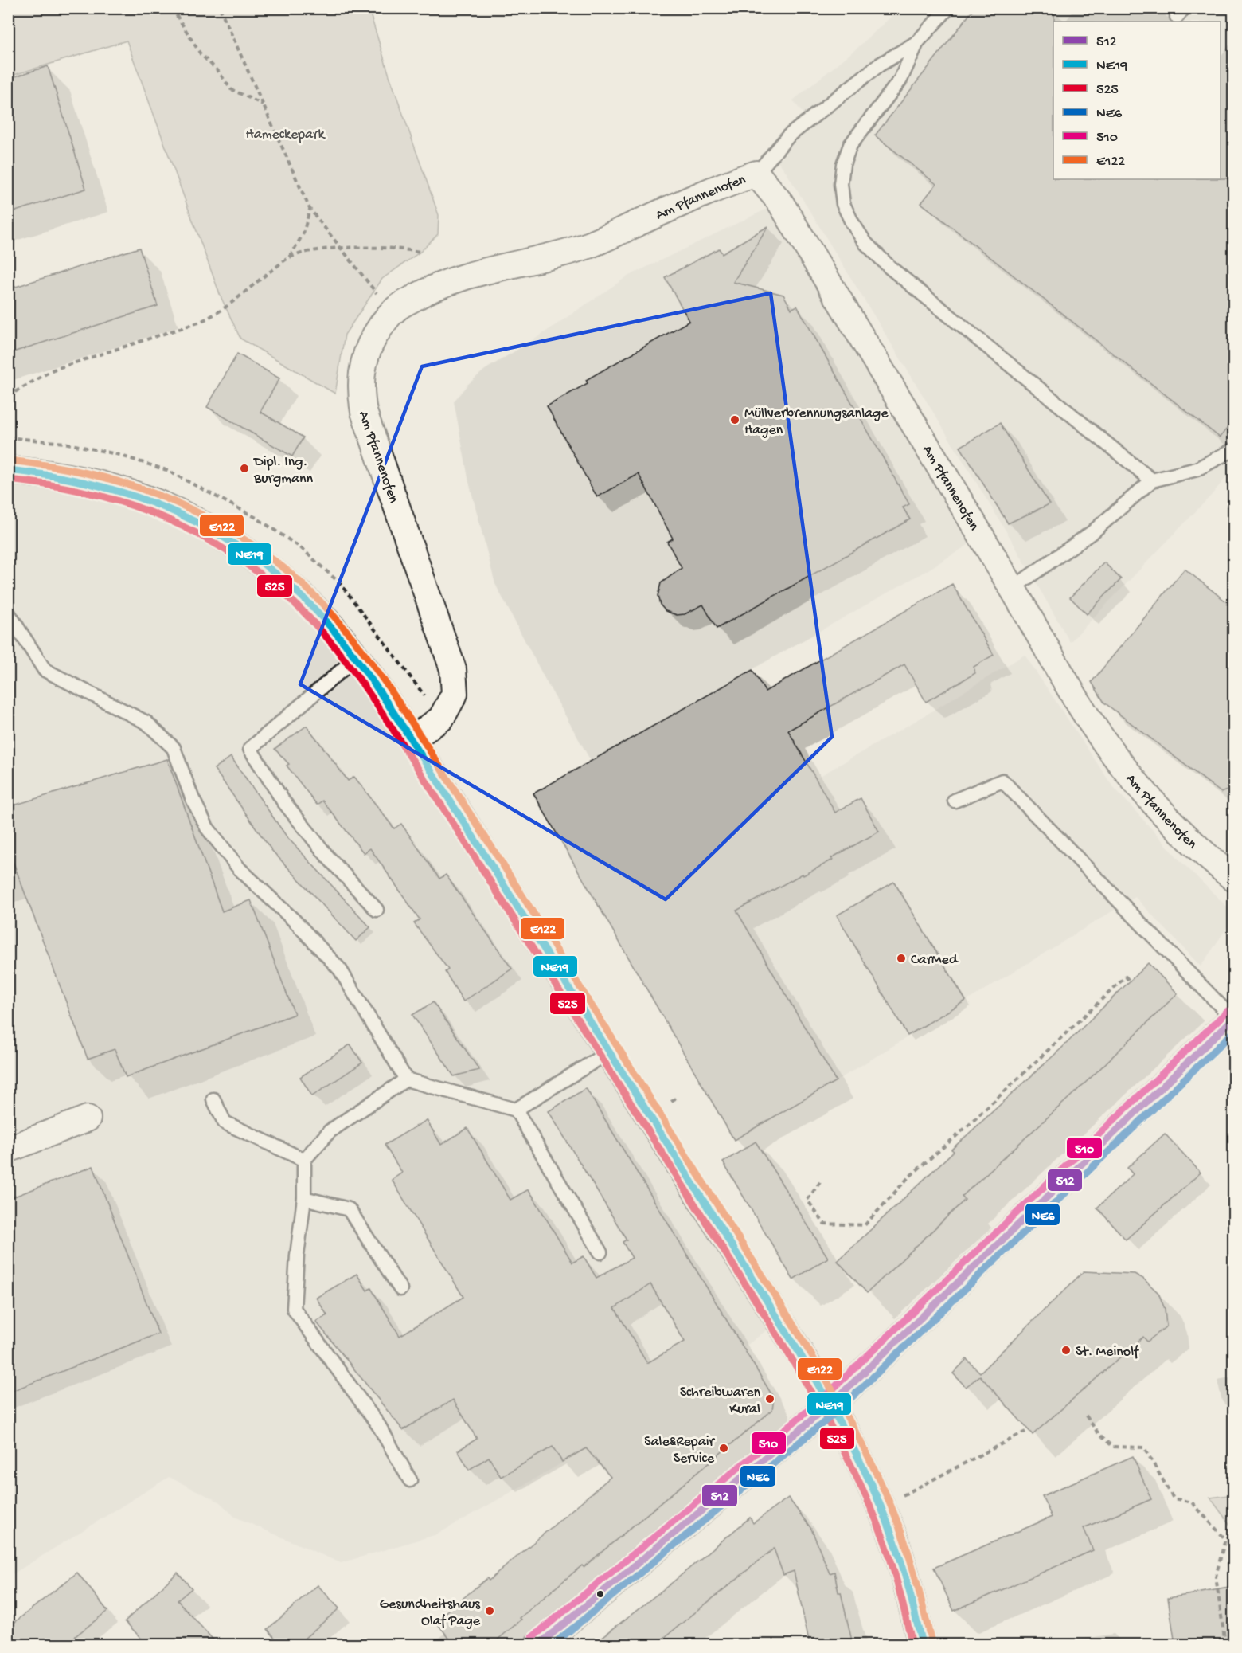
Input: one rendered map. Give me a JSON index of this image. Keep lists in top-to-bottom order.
{
  "streets": {
    "street": ["Am Pfannenofen"]
  },
  "parks": ["Hameckepark"],
  "places": [
    "Müllverbrennungsanlage Hagen",
    "Dipl. Ing. Burgmann",
    "CarMed",
    "St. Meinolf",
    "Schreibwaren Kural",
    "Sale&Repair Service",
    "Gesundheitshaus Olaf Page"
  ],
  "lines": [
    "transit line E122",
    "transit line NE19",
    "transit line 525",
    "transit line 510",
    "transit line 512",
    "transit line NE6"
  ],
  "legend": [
    "512",
    "NE19",
    "525",
    "NE6",
    "510",
    "E122"
  ]
}
